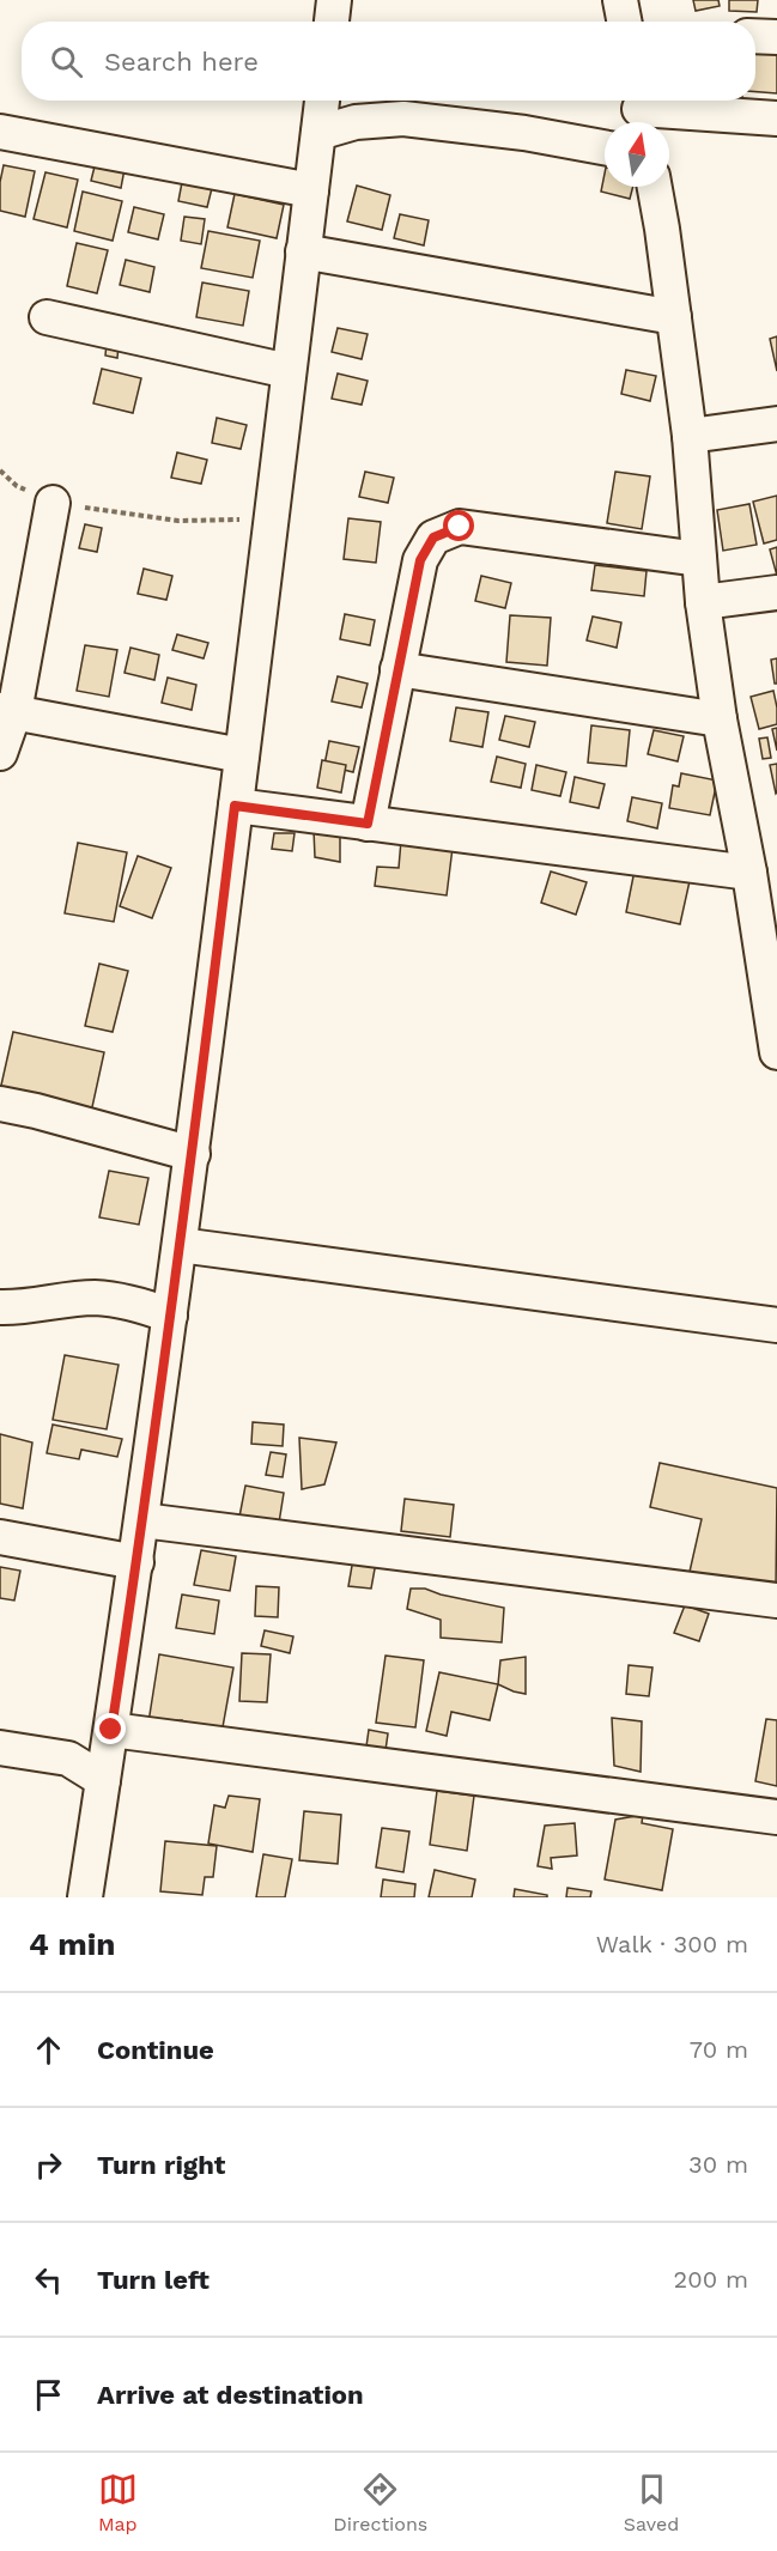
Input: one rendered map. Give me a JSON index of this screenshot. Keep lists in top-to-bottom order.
{
  "north": "top",
  "page": {
    "search": "Search here",
    "heading": ["4 min", "Walk · 300 m"],
    "list": [
      ["Continue", "70 m"],
      ["Turn right", "30 m"],
      ["Turn left", "200 m"],
      "Arrive at destination"
    ],
    "nav": ["Map", "Directions", "Saved"]
  }
}
